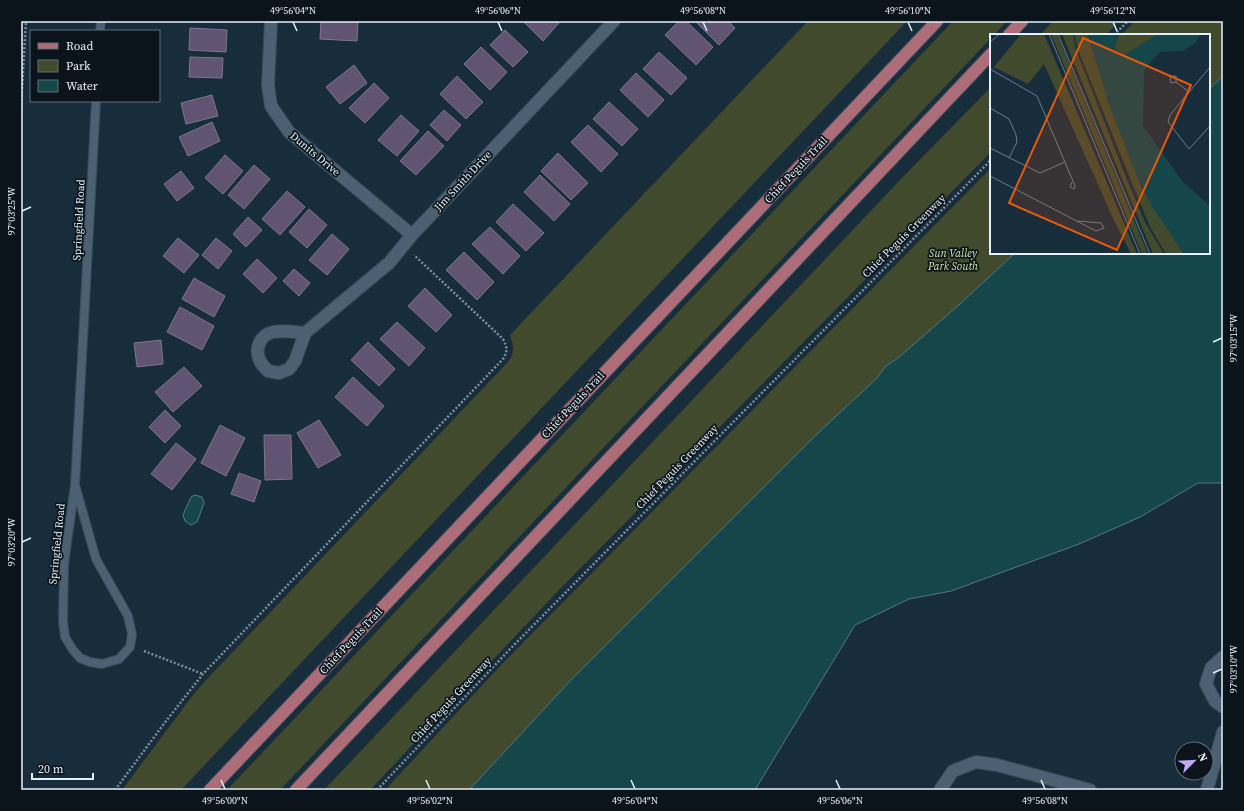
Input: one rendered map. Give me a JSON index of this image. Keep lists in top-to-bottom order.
{
  "streets": {
    "main road": ["Chief Peguis Trail"],
    "street": ["Dunits Drive", "Jim Smith Drive"],
    "lane": ["Springfield Road"],
    "path": ["Chief Peguis Greenway"]
  },
  "crossings": [
    ["Dunits Drive", "Jim Smith Drive"]
  ],
  "parks": ["Sun Valley Park South"],
  "legend": ["Road", "Park", "Water"],
  "scale_bar": "20 m",
  "north": "top right",
  "coordinates": [
    "49°56'04\"N",
    "49°56'06\"N",
    "49°56'08\"N",
    "49°56'10\"N",
    "49°56'12\"N",
    "97°03'25\"W",
    "97°03'15\"W",
    "97°03'20\"W",
    "97°03'10\"W",
    "49°56'00\"N",
    "49°56'02\"N"
  ]
}
